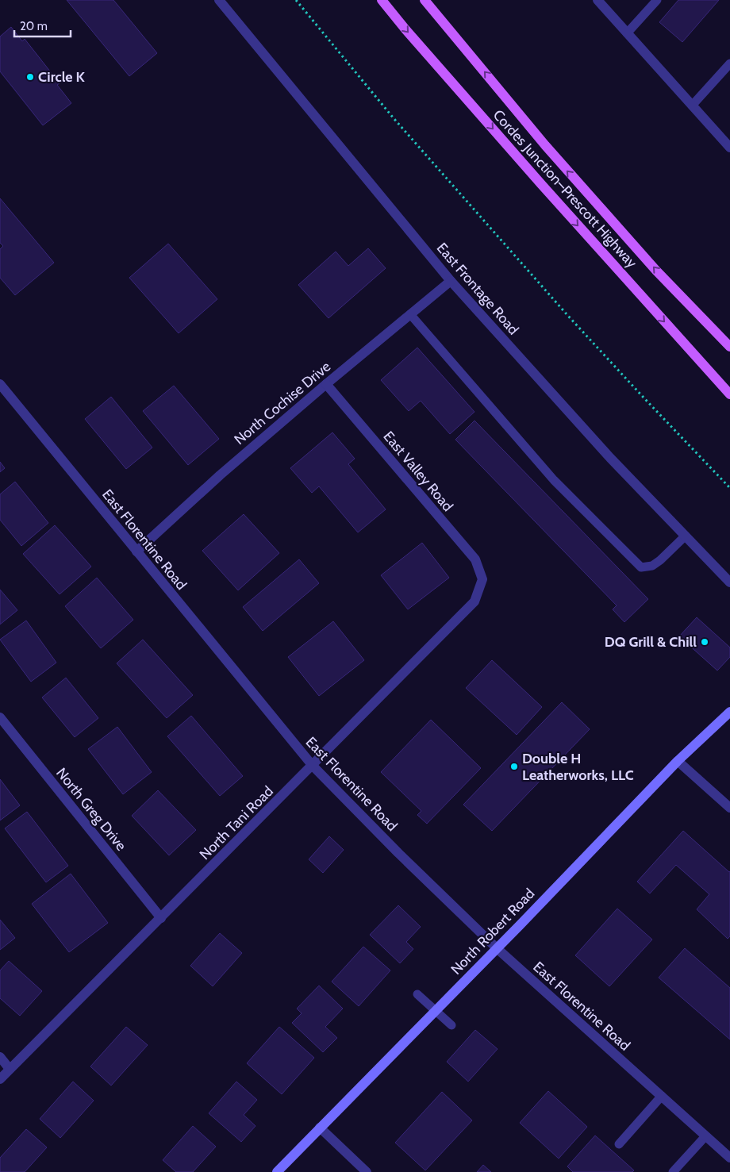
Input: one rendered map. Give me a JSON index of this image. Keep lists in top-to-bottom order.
{
  "streets": {
    "main road": ["Cordes Junction–Prescott Highway", "North Robert Road"],
    "street": [
      "East Frontage Road",
      "North Cochise Drive",
      "East Valley Road",
      "East Florentine Road",
      "North Greg Drive",
      "North Tani Road"
    ]
  },
  "crossings": [
    ["East Frontage Road", "North Cochise Drive"],
    ["North Cochise Drive", "East Valley Road"],
    ["North Cochise Drive", "East Florentine Road"],
    ["East Valley Road", "North Tani Road"],
    ["East Florentine Road", "North Tani Road"],
    ["East Florentine Road", "North Robert Road"],
    ["North Greg Drive", "North Tani Road"]
  ],
  "places": ["Circle K", "DQ Grill & Chill", "Double H Leatherworks, LLC"],
  "scale_bar": "20 m"
}
